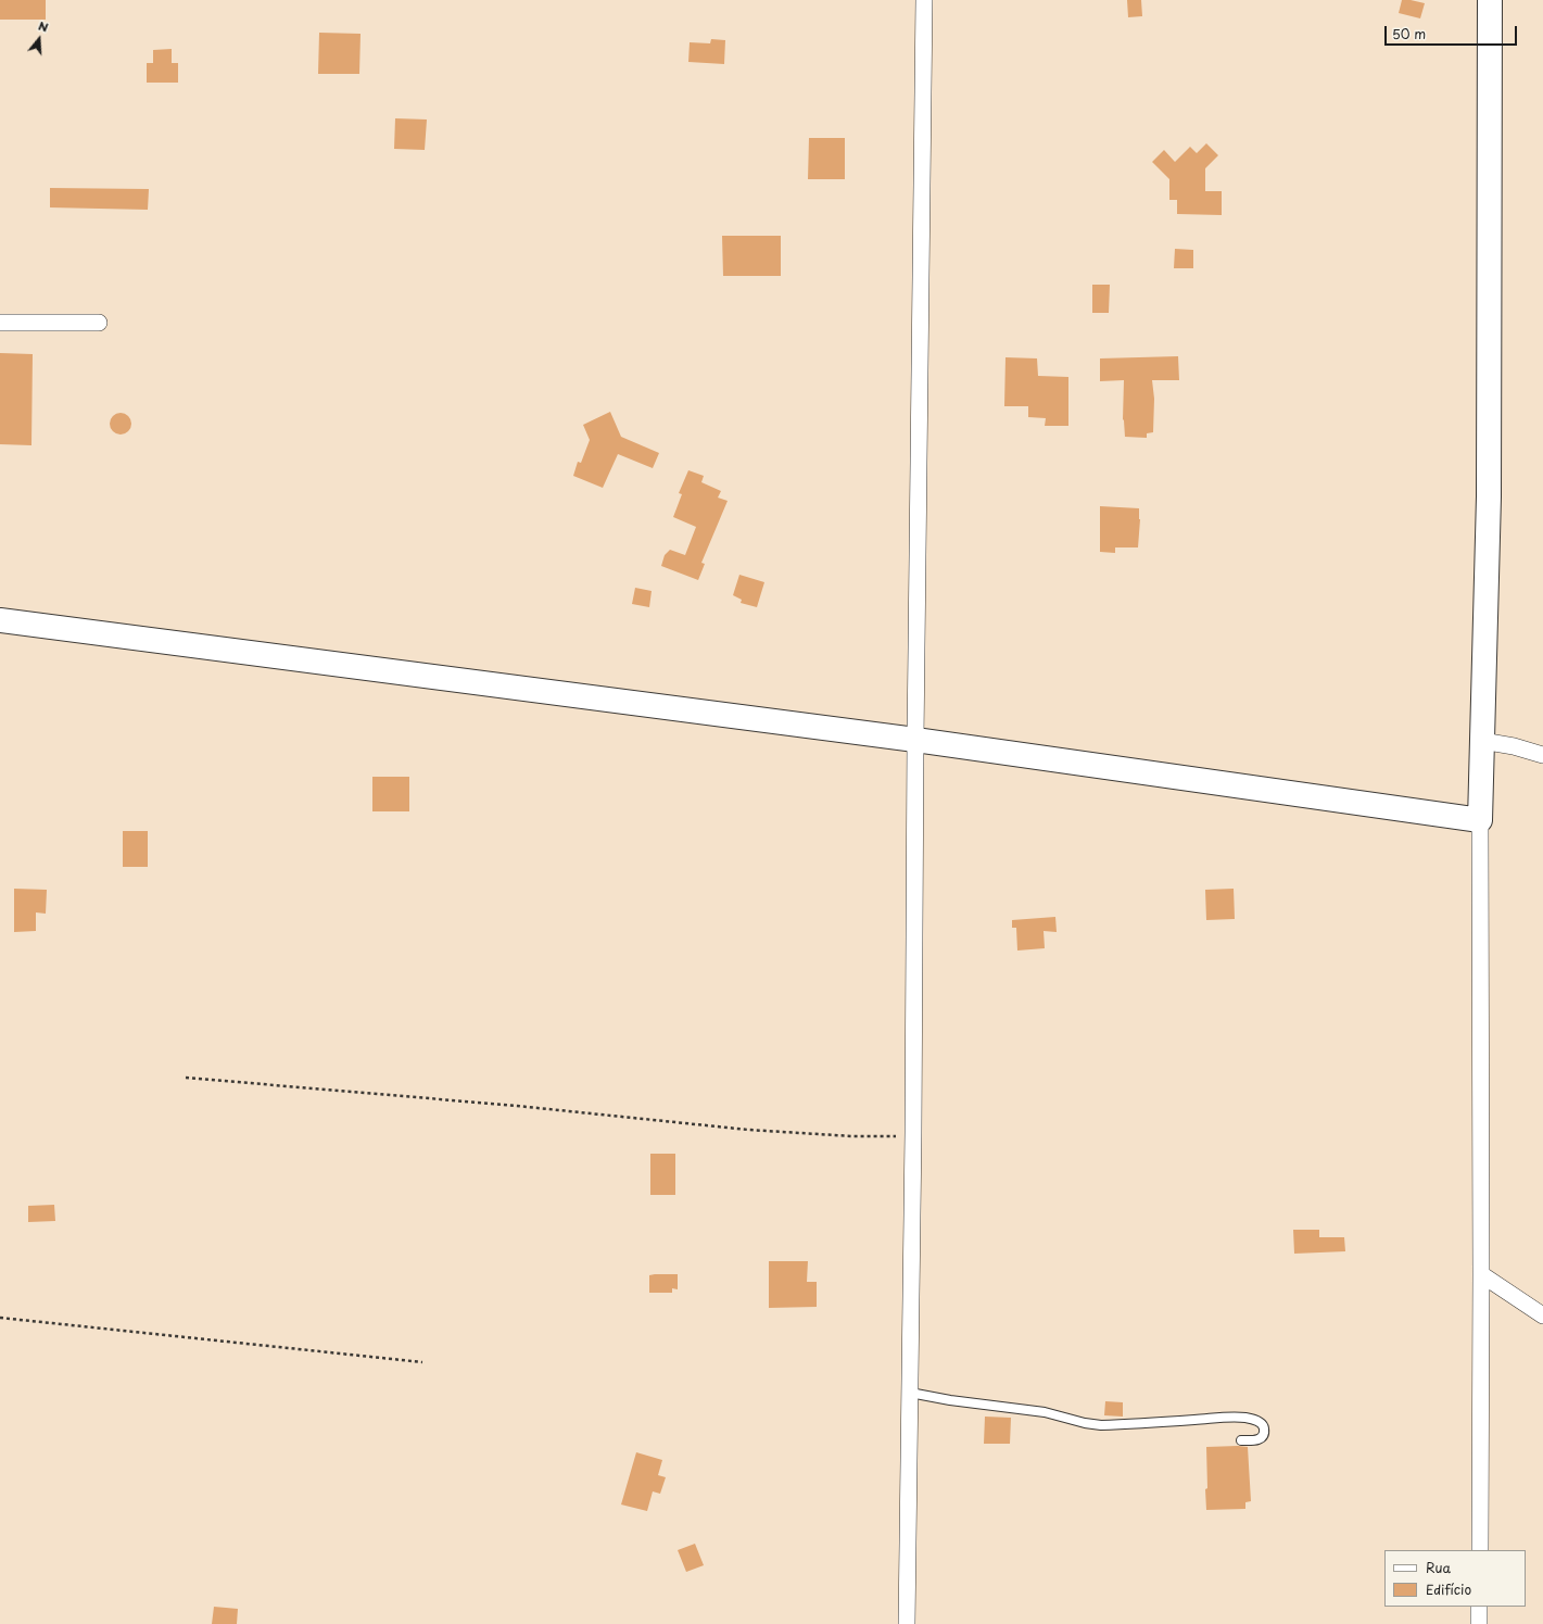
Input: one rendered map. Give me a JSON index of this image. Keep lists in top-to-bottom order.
{
  "legend": ["Rua", "Edifício"],
  "scale_bar": "50 m",
  "north": "top"
}
